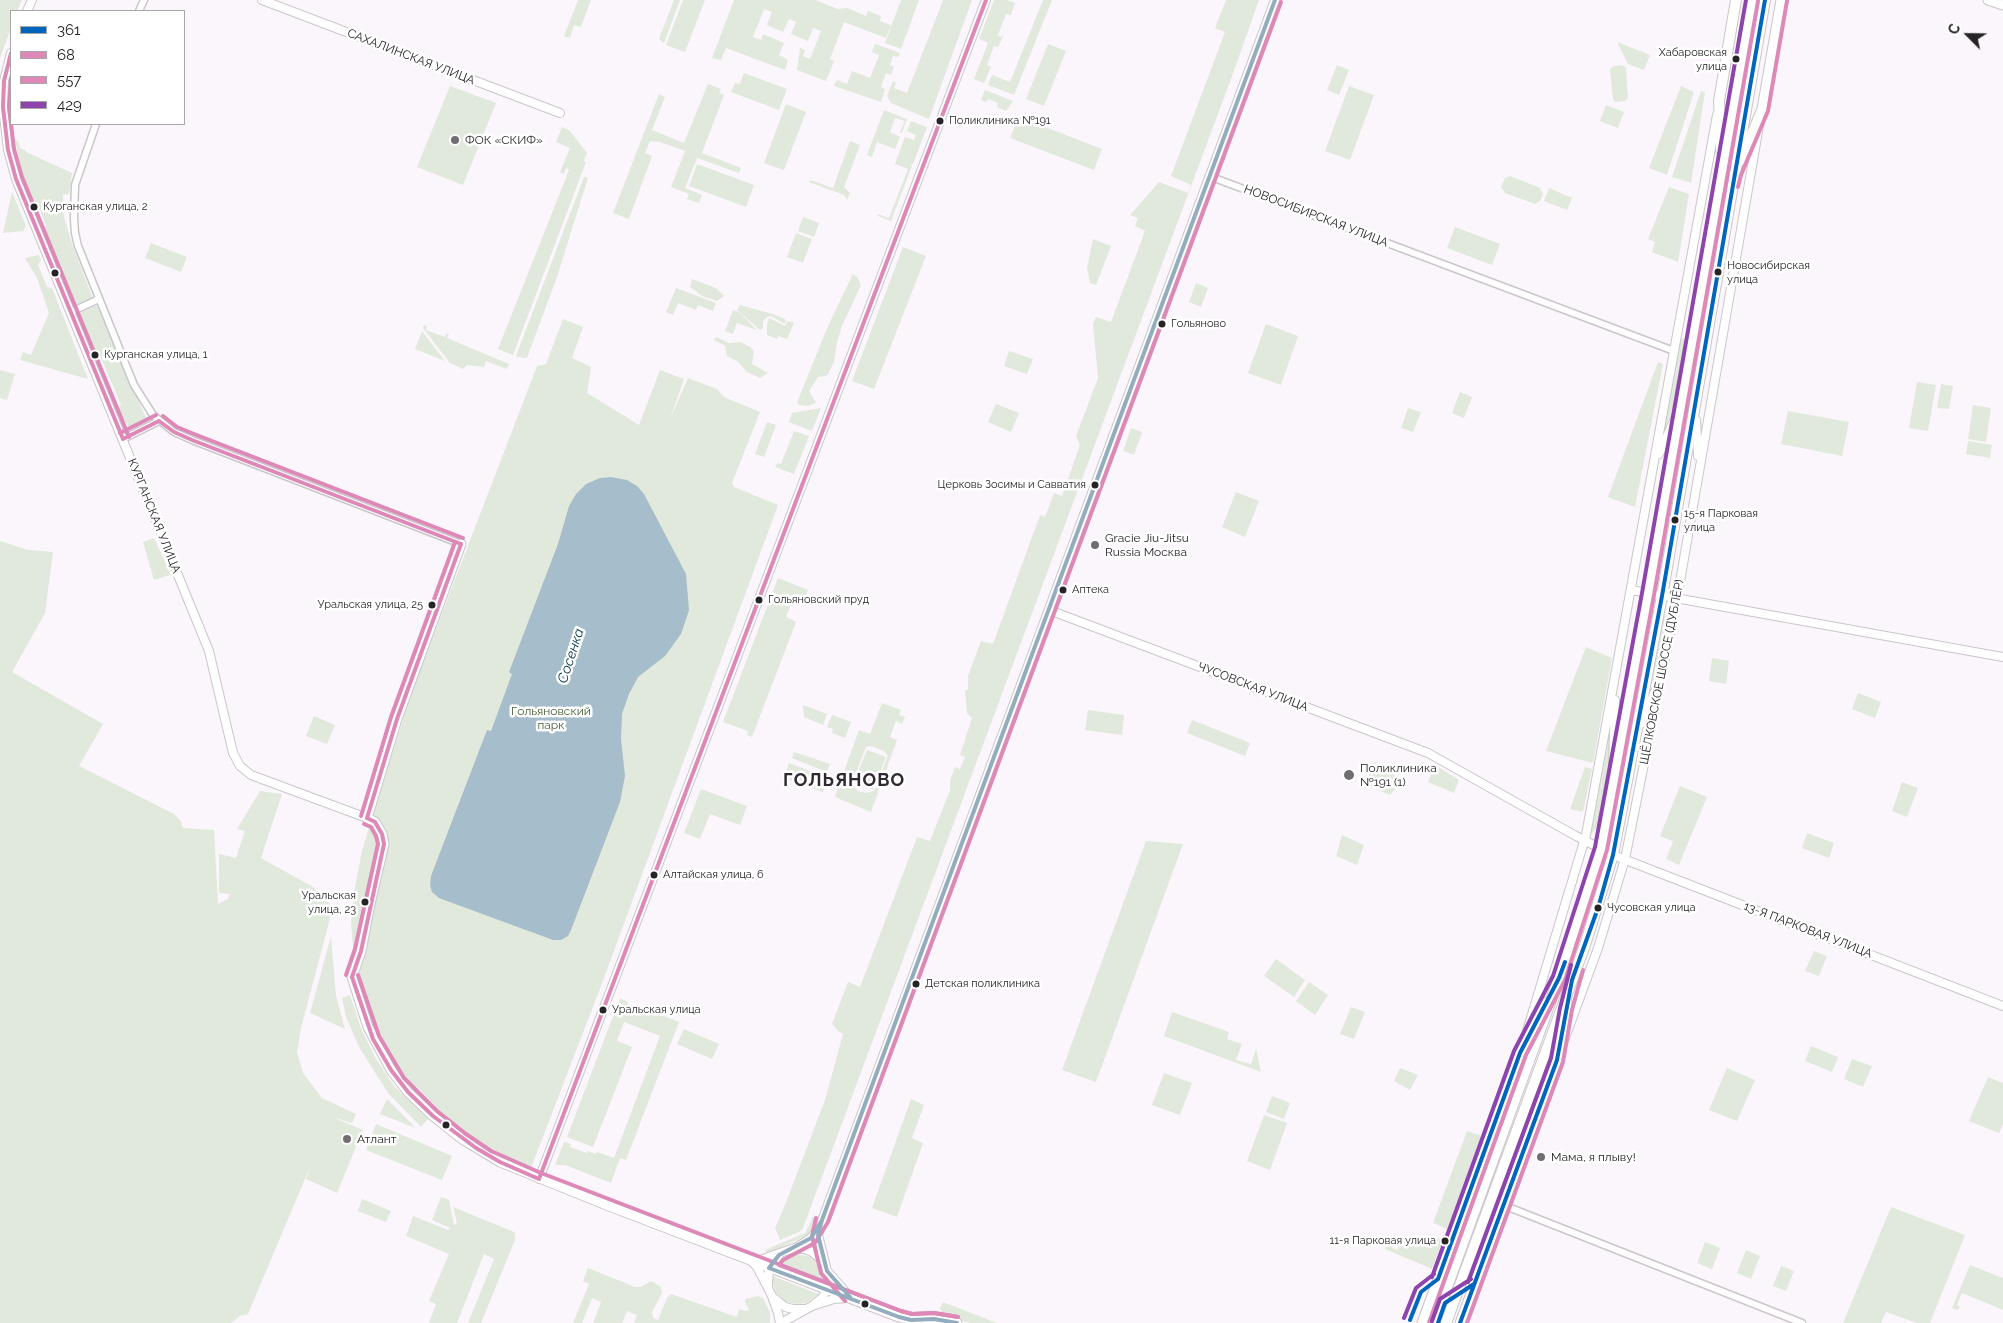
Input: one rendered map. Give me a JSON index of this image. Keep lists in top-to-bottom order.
{
  "streets": {
    "main road": ["ЩЁЛКОВСКОЕ ШОССЕ (ДУБЛЁР)"],
    "street": [
      "САХАЛИНСКАЯ УЛИЦА",
      "НОВОСИБИРСКАЯ УЛИЦА",
      "КУРГАНСКАЯ УЛИЦА",
      "ЧУСОВСКАЯ УЛИЦА",
      "13-Я ПАРКОВАЯ УЛИЦА"
    ]
  },
  "crossings": [
    ["ЩЁЛКОВСКОЕ ШОССЕ (ДУБЛЁР)", "13-Я ПАРКОВАЯ УЛИЦА"],
    ["ЧУСОВСКАЯ УЛИЦА", "13-Я ПАРКОВАЯ УЛИЦА"]
  ],
  "districts": ["ГОЛЬЯНОВО"],
  "water": ["Сосенка"],
  "parks": ["Гольяновcкий парк"],
  "places": [
    "Хабаровская улица",
    "Поликлиника №191",
    "ФОК «СКИФ»",
    "Курганская улица, 2",
    "Новосибирская улица",
    "Гольяново",
    "Курганская улица, 1",
    "Церковь Зосимы и Савватия",
    "15-я Парковая улица",
    "Gracie Jiu-Jitsu Russia Москва",
    "Аптека",
    "Гольяновский пруд",
    "Уральская улица, 25",
    "Поликлиника №191 (1)",
    "Алтайская улица, 6",
    "Уральская улица, 23",
    "Чусовская улица",
    "Детская поликлиника",
    "Уральская улица",
    "Атлант",
    "Мама, я плыву!",
    "11-я Парковая улица"
  ],
  "lines": [
    "transit line 361",
    "transit line 557",
    "transit line 429",
    "transit line 68"
  ],
  "legend": [
    "361",
    "68",
    "557",
    "429"
  ],
  "north": "top left"
}
